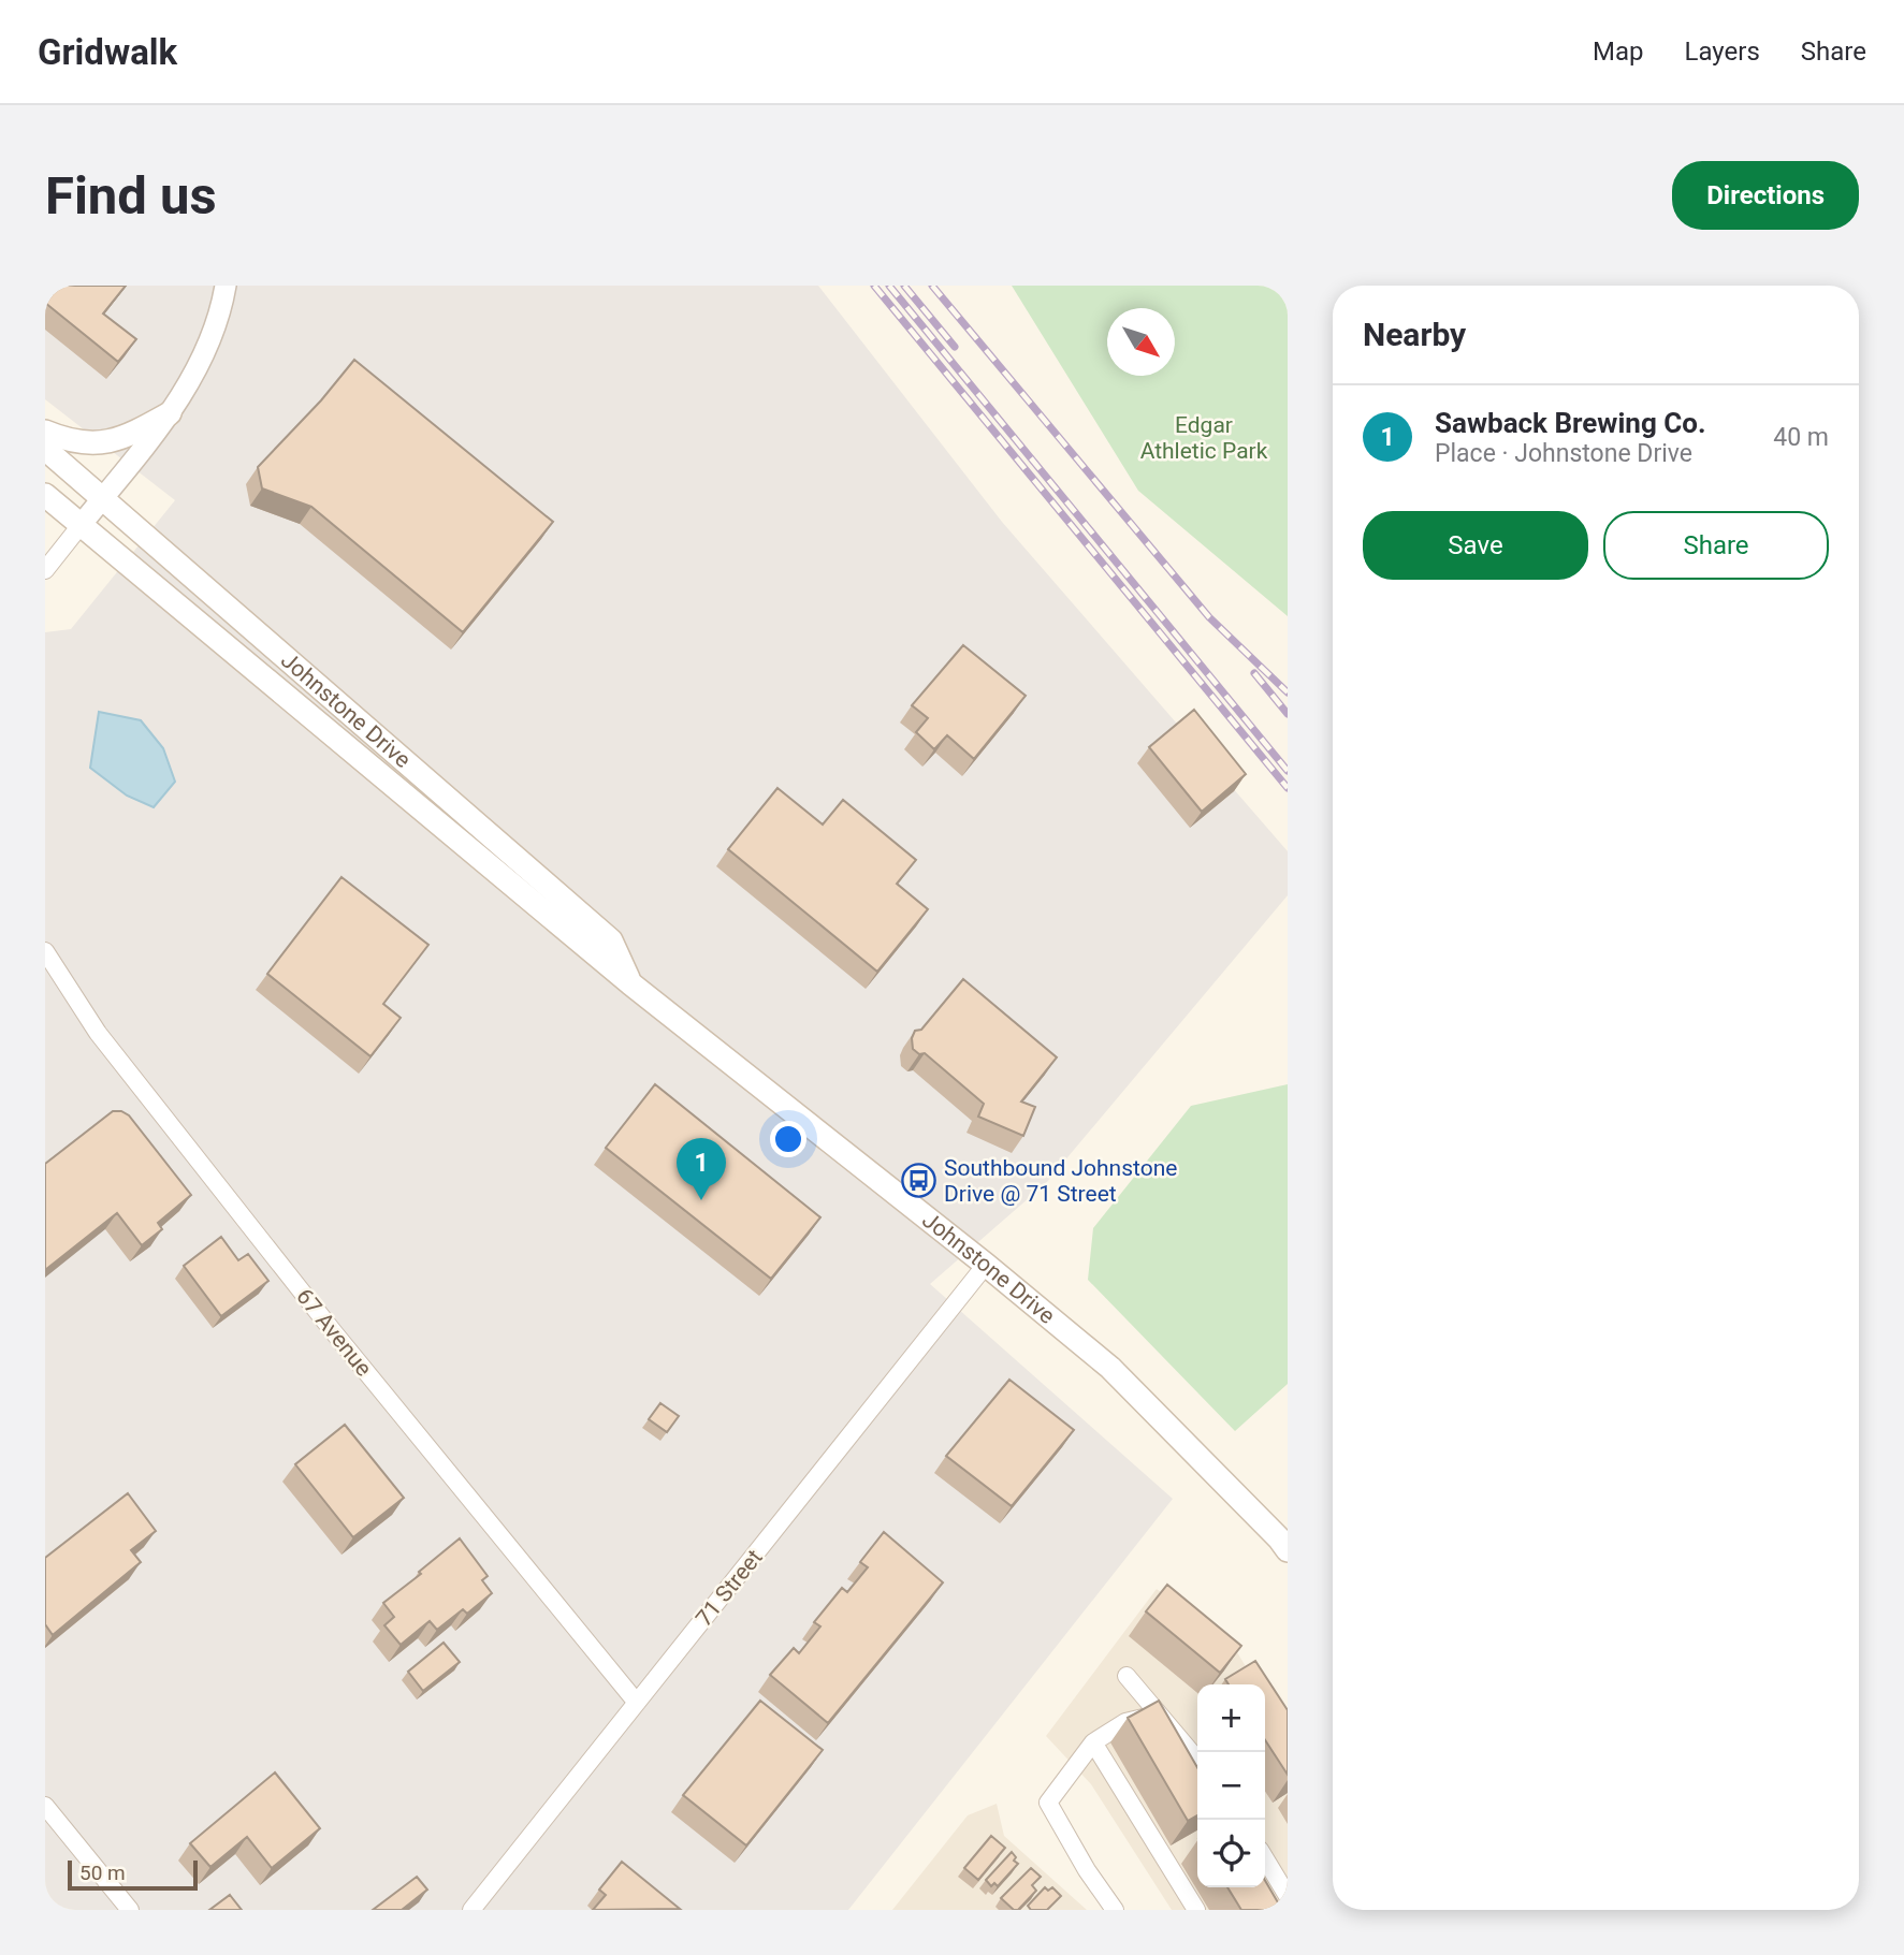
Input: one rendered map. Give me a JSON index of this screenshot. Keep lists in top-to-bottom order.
{
  "streets": {
    "main road": ["Johnstone Drive"],
    "street": ["67 Avenue", "71 Street"]
  },
  "crossings": [
    ["Johnstone Drive", "71 Street"],
    ["67 Avenue", "71 Street"]
  ],
  "parks": ["Edgar Athletic Park"],
  "places": {
    "bus stop": ["Southbound Johnstone Drive @ 71 Street"]
  },
  "scale_bar": "50 m",
  "north": "bottom right",
  "page": {
    "header": "Gridwalk",
    "nav": ["Map", "Layers", "Share"],
    "buttons": [
      "Directions",
      ["Save", "Share"]
    ],
    "title": "Find us",
    "heading": "Nearby",
    "list": [
      {
        "mark": "1",
        "name": "Sawback Brewing Co.",
        "note": "Place · Johnstone Drive",
        "value": "40 m"
      }
    ],
    "pins": "1",
    "map_buttons": ["+", "−"],
    "scale": "50 m"
  }
}
